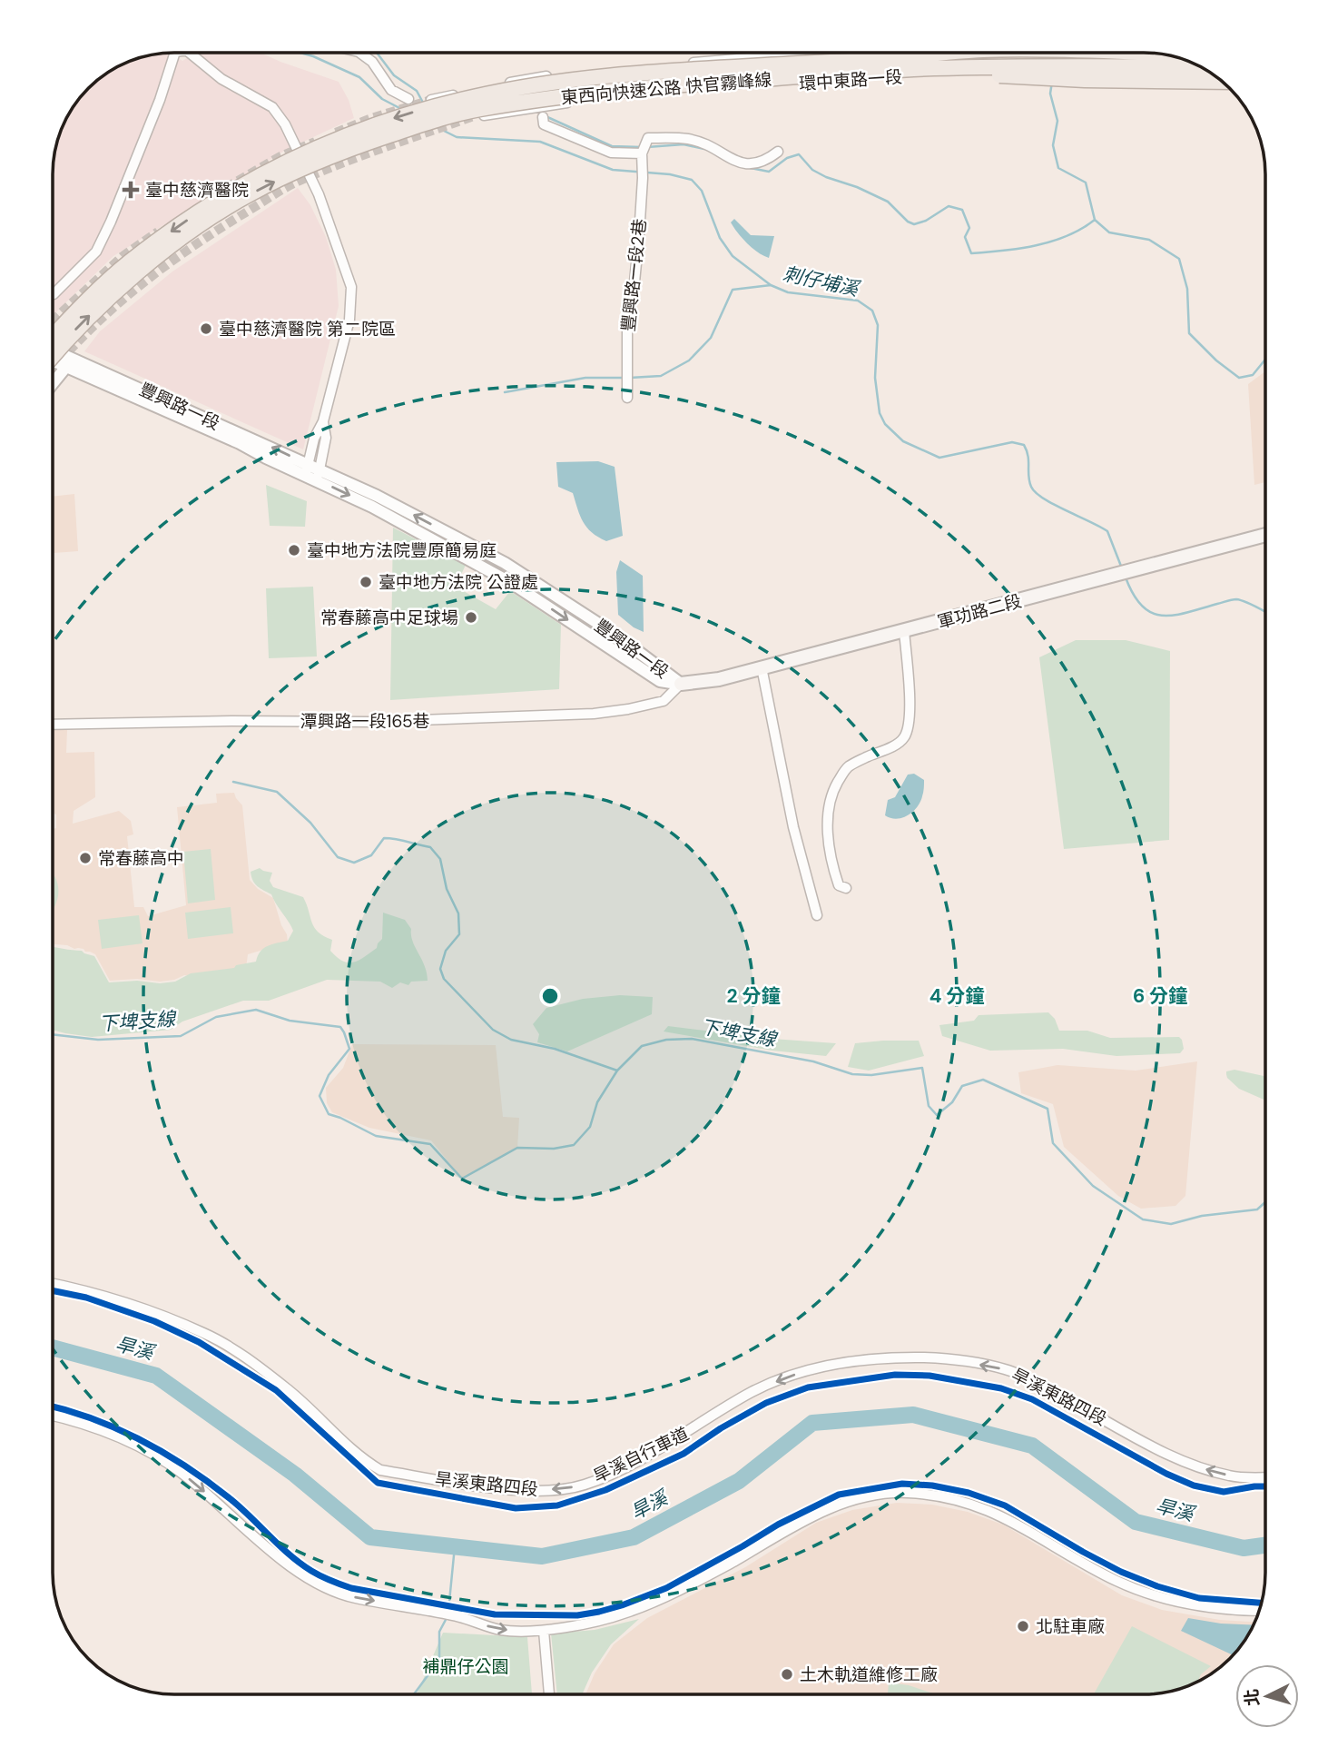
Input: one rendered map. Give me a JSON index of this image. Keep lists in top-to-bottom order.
{
  "streets": {
    "highway": ["東西向快速公路 快官霧峰線"],
    "main road": ["軍功路二段"],
    "street": [
      "環中東路一段",
      "豐興路一段2巷",
      "豐興路一段",
      "潭興路一段165巷",
      "旱溪東路四段"
    ],
    "cycle path": ["旱溪自行車道"]
  },
  "crossings": [
    ["豐興路一段", "軍功路二段"],
    ["豐興路一段", "潭興路一段165巷"],
    ["軍功路二段", "潭興路一段165巷"]
  ],
  "one_way": ["旱溪東路四段"],
  "water": ["刺仔埔溪", "下埤支線", "旱溪"],
  "parks": ["補鼎仔公園"],
  "places": {
    "health": ["臺中慈濟醫院"],
    "other": [
      "臺中慈濟醫院 第二院區",
      "臺中地方法院豐原簡易庭",
      "臺中地方法院 公證處",
      "常春藤高中足球場",
      "常春藤高中",
      "北駐車廠",
      "土木軌道維修工廠"
    ]
  },
  "north": "left",
  "rings": ["2 分鐘", "4 分鐘", "6 分鐘"]
}
